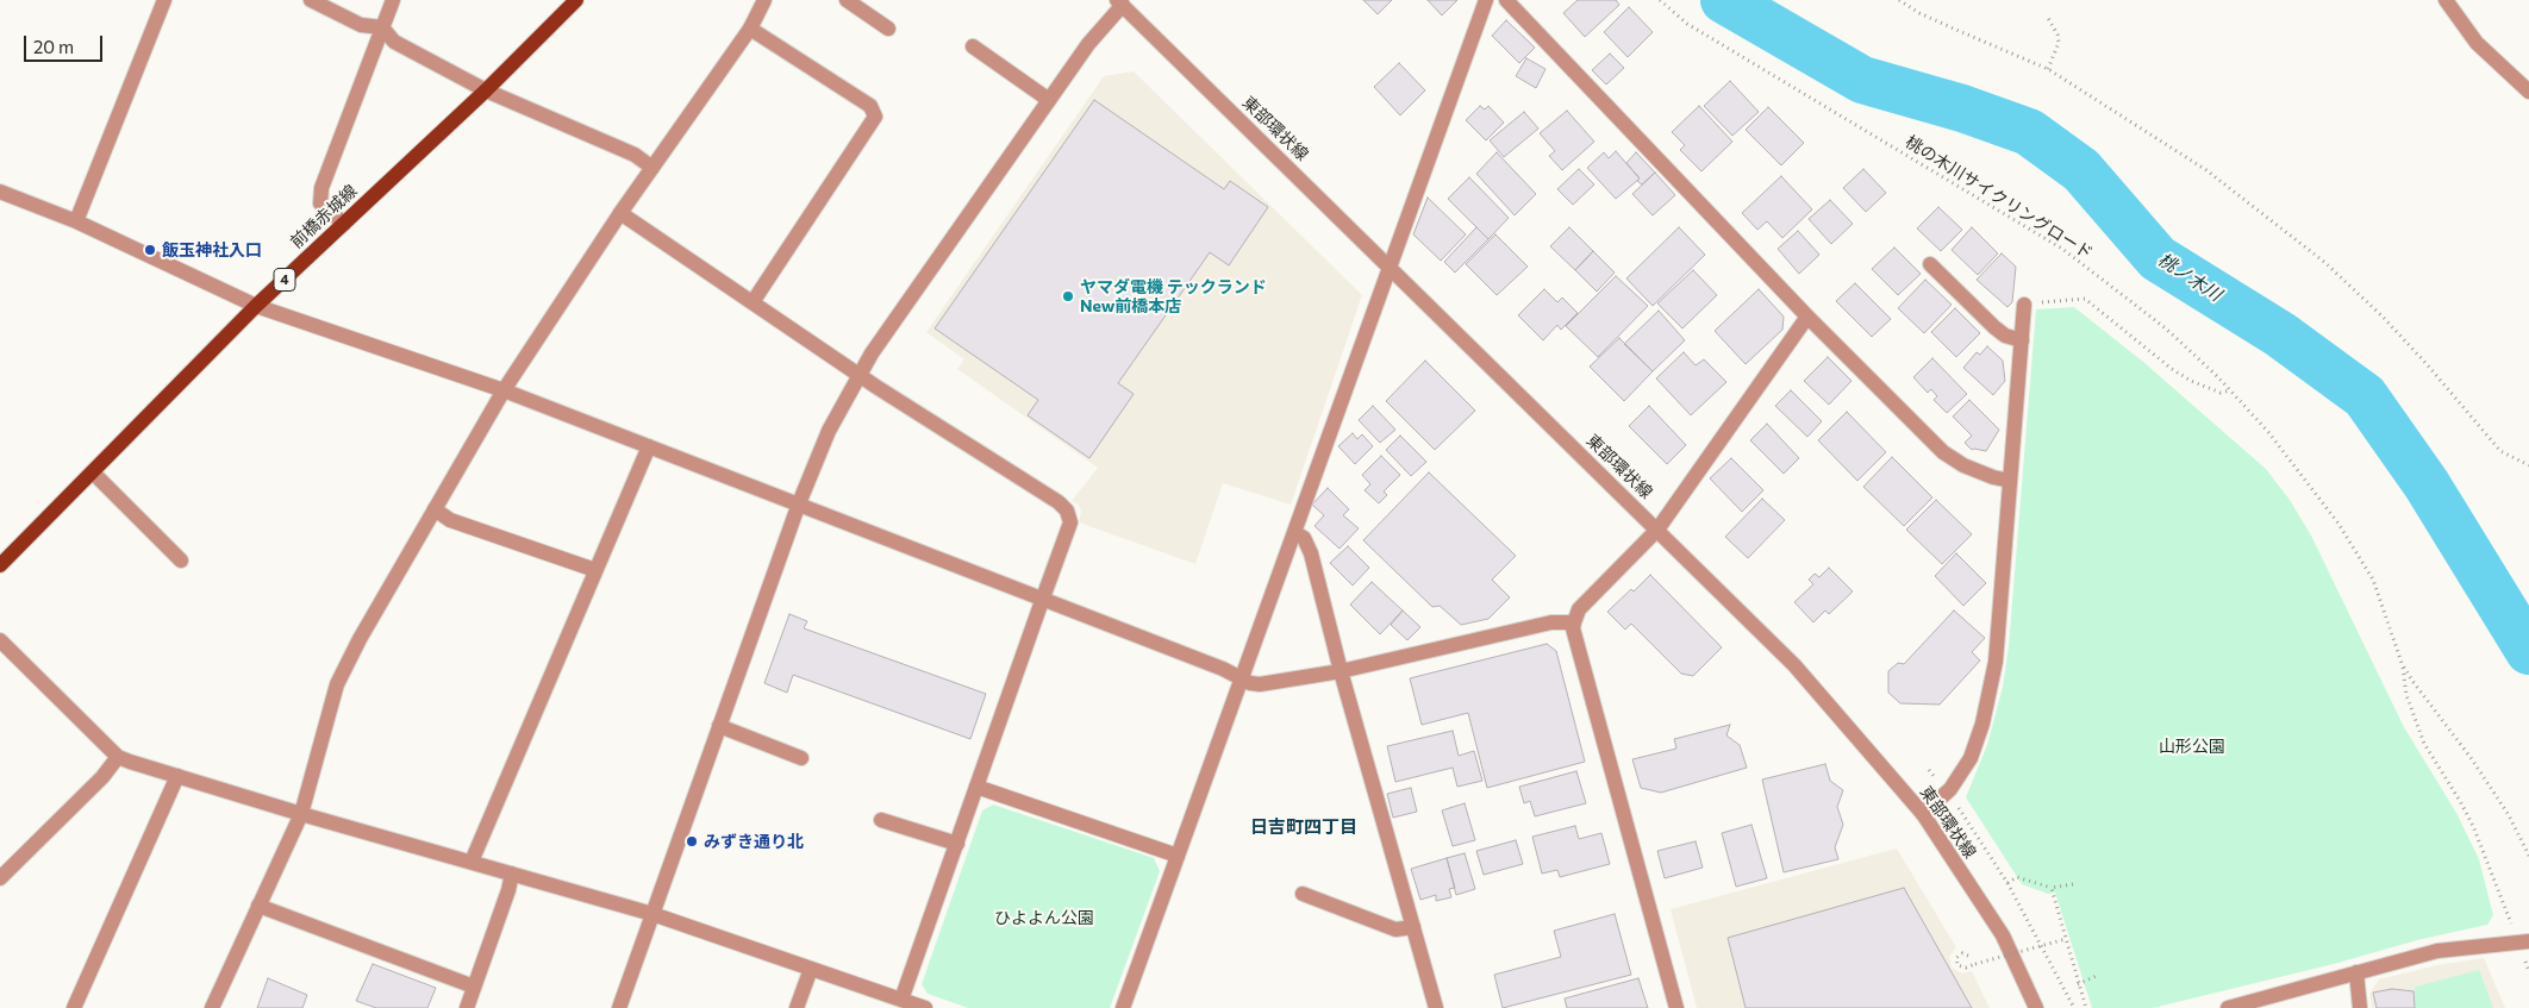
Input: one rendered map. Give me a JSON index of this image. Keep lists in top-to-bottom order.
{
  "streets": {
    "main road": ["前橋赤城線", "4"],
    "street": ["東部環状線"],
    "path": ["桃の木川サイクリングロード"]
  },
  "districts": ["日吉町四丁目"],
  "water": ["桃ノ木川"],
  "parks": ["山形公園", "ひよよん公園"],
  "places": ["飯玉神社入口", "ヤマダ電機 テックランド New前橋本店", "みずき通り北"],
  "scale_bar": "20 m"
}
